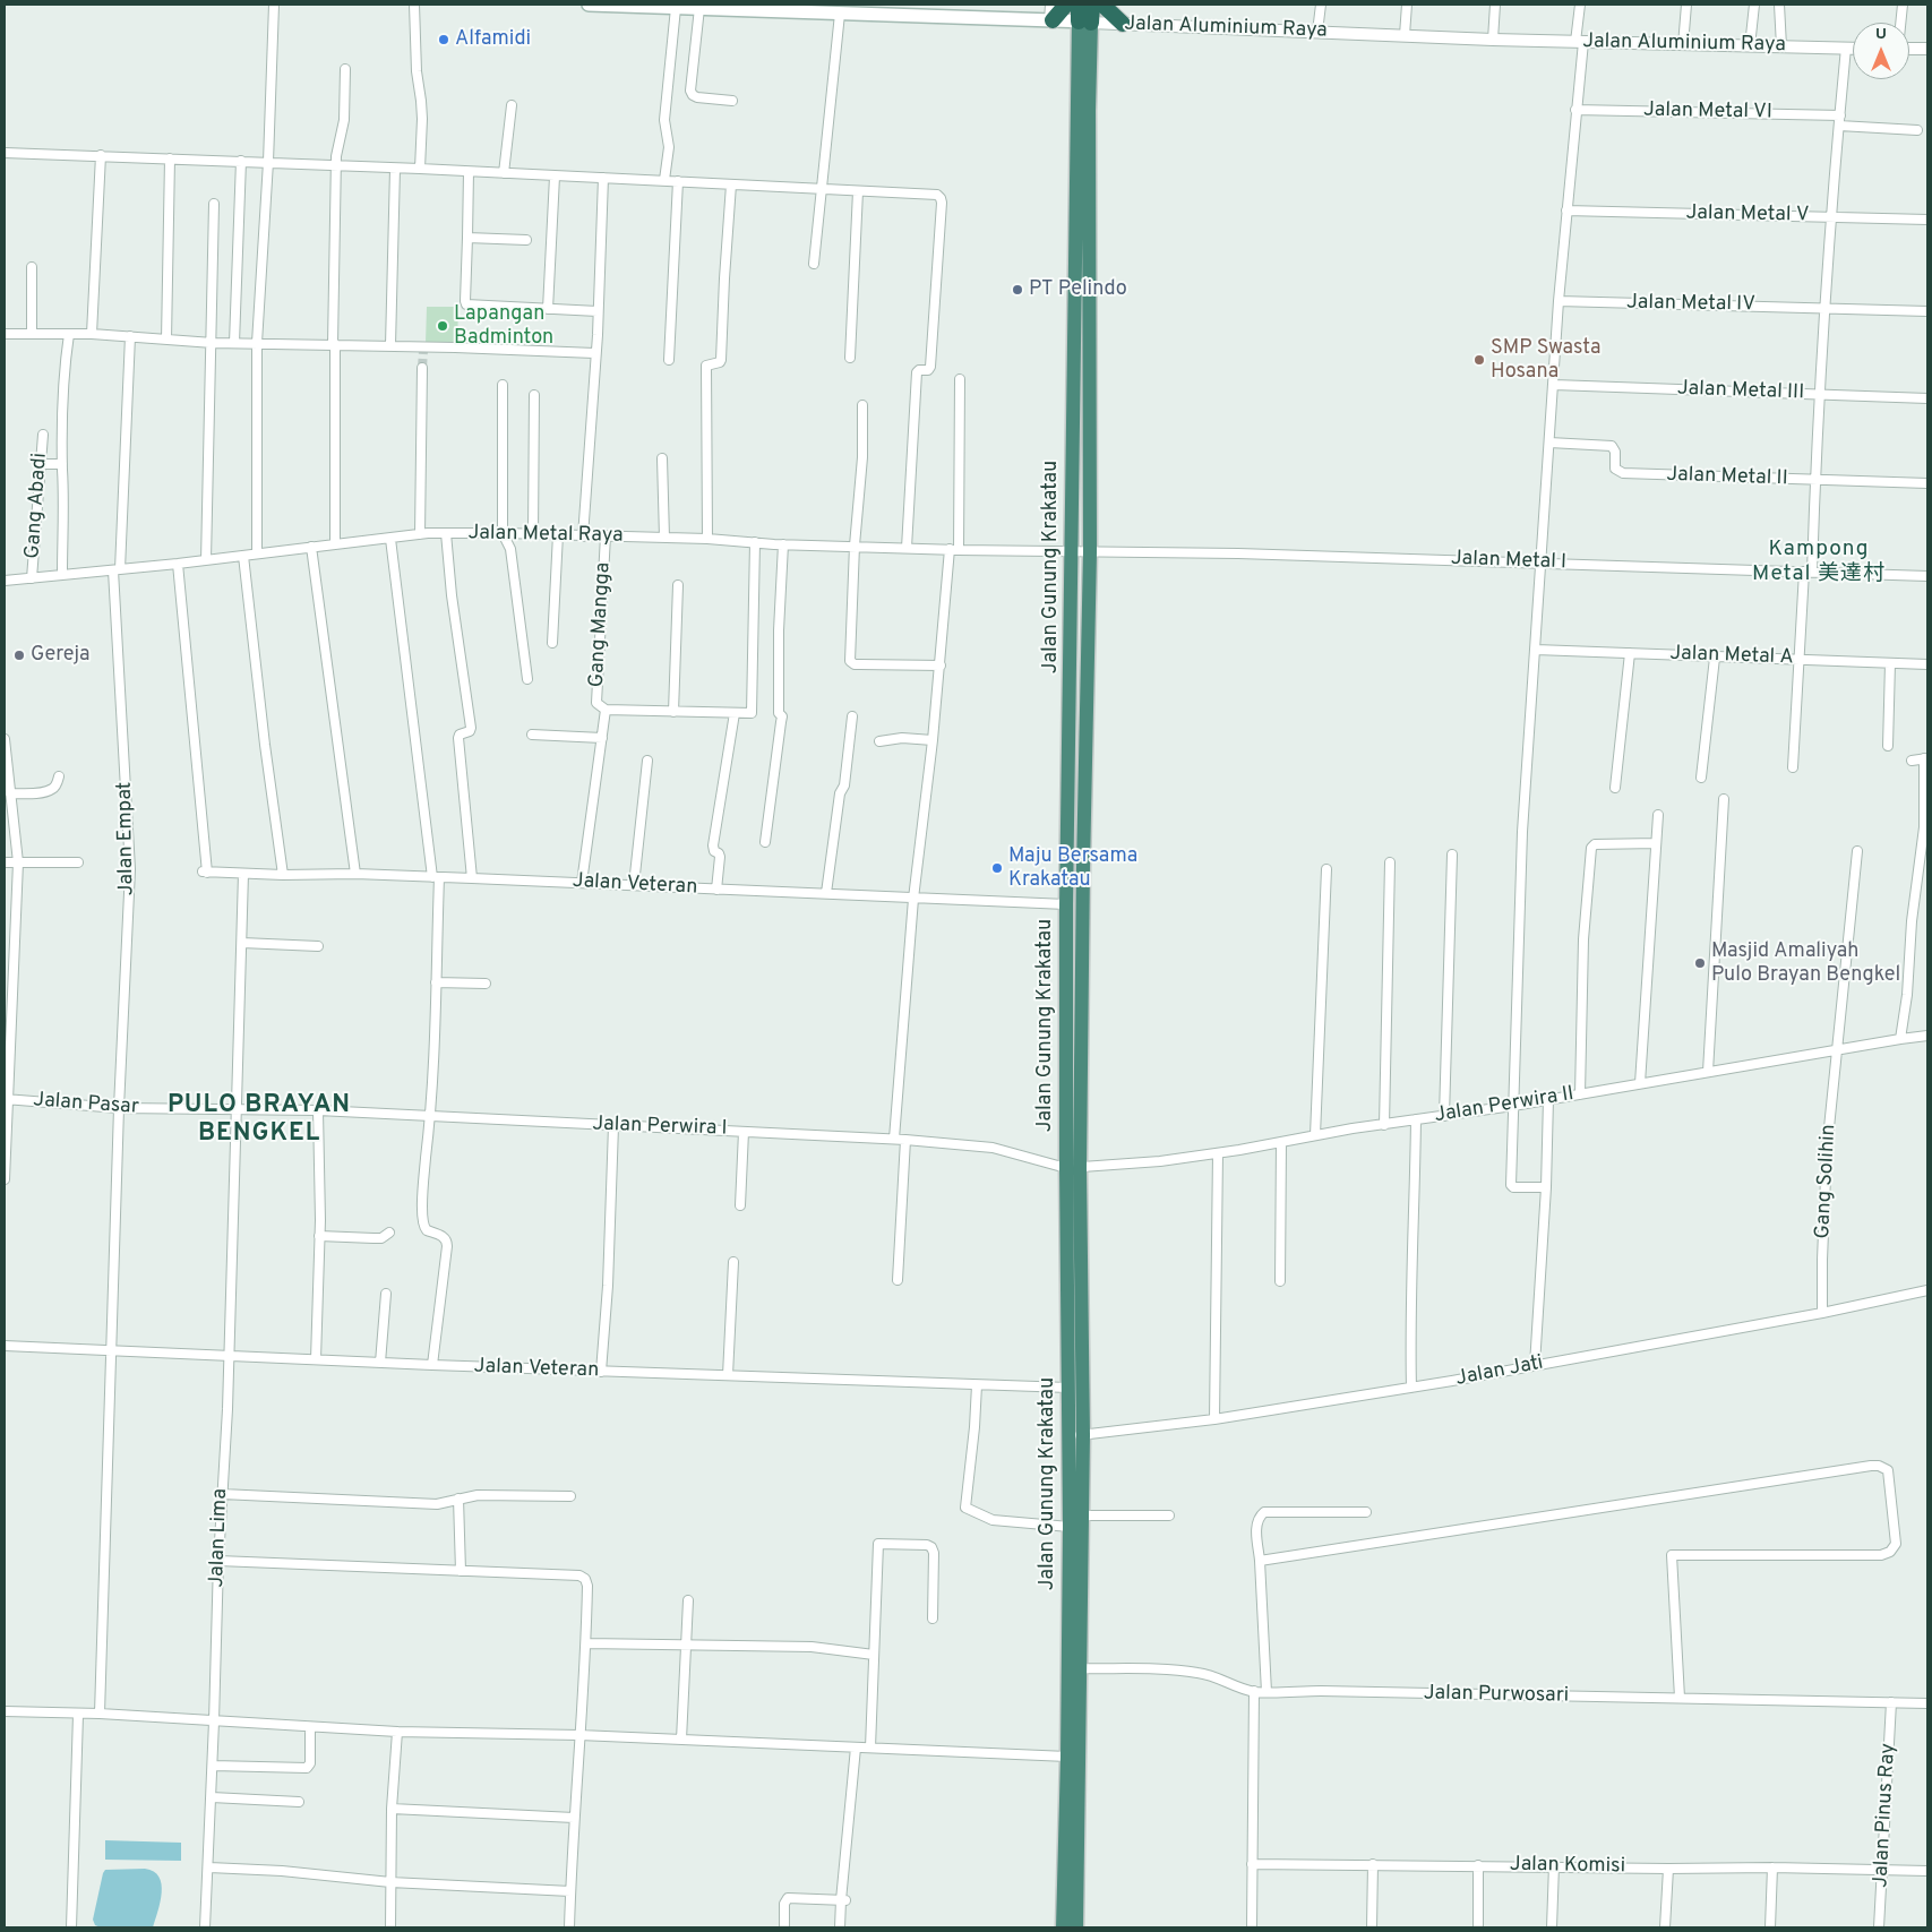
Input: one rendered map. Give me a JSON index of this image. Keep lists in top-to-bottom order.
{
  "streets": {
    "highway": ["Jalan Gunung Krakatau"],
    "main road": ["Jalan Aluminium Raya"],
    "street": [
      "Jalan Metal VI",
      "Jalan Metal V",
      "Jalan Metal IV",
      "Jalan Metal III",
      "Jalan Metal II",
      "Gang Abadi",
      "Jalan Metal Raya",
      "Jalan Metal I",
      "Gang Mangga",
      "Jalan Metal A",
      "Jalan Empat",
      "Jalan Veteran",
      "Jalan Pasar",
      "Jalan Perwira II",
      "Jalan Perwira I",
      "Gang Solihin",
      "Jalan Jati",
      "Jalan Lima",
      "Jalan Purwosari",
      "Jalan Pinus Ray",
      "Jalan Komisi"
    ]
  },
  "crossings": [
    ["Jalan Aluminium Raya", "Jalan Gunung Krakatau"],
    ["Gang Abadi", "Jalan Metal Raya"],
    ["Jalan Metal Raya", "Jalan Metal I"],
    ["Jalan Metal Raya", "Jalan Gunung Krakatau"],
    ["Jalan Metal Raya", "Gang Mangga"],
    ["Jalan Metal Raya", "Jalan Empat"],
    ["Jalan Metal Raya", "Jalan Veteran"],
    ["Jalan Metal I", "Jalan Gunung Krakatau"],
    ["Jalan Gunung Krakatau", "Jalan Veteran"],
    ["Jalan Gunung Krakatau", "Jalan Perwira II"],
    ["Jalan Gunung Krakatau", "Jalan Perwira I"],
    ["Jalan Gunung Krakatau", "Jalan Jati"],
    ["Jalan Gunung Krakatau", "Jalan Purwosari"],
    ["Jalan Empat", "Jalan Veteran"],
    ["Jalan Empat", "Jalan Pasar"],
    ["Jalan Veteran", "Jalan Lima"],
    ["Jalan Pasar", "Jalan Perwira I"],
    ["Jalan Pasar", "Jalan Lima"],
    ["Jalan Perwira II", "Jalan Perwira I"],
    ["Jalan Perwira II", "Gang Solihin"],
    ["Jalan Perwira I", "Jalan Lima"],
    ["Gang Solihin", "Jalan Jati"],
    ["Jalan Purwosari", "Jalan Pinus Ray"],
    ["Jalan Pinus Ray", "Jalan Komisi"]
  ],
  "districts": ["Kampong Metal 美達村", "PULO BRAYAN BENGKEL"],
  "places": [
    "Alfamidi",
    "PT Pelindo",
    "Lapangan Badminton",
    "SMP Swasta Hosana",
    "Gereja",
    "Maju Bersama Krakatau",
    "Masjid Amaliyah Pulo Brayan Bengkel"
  ],
  "north": "top"
}
